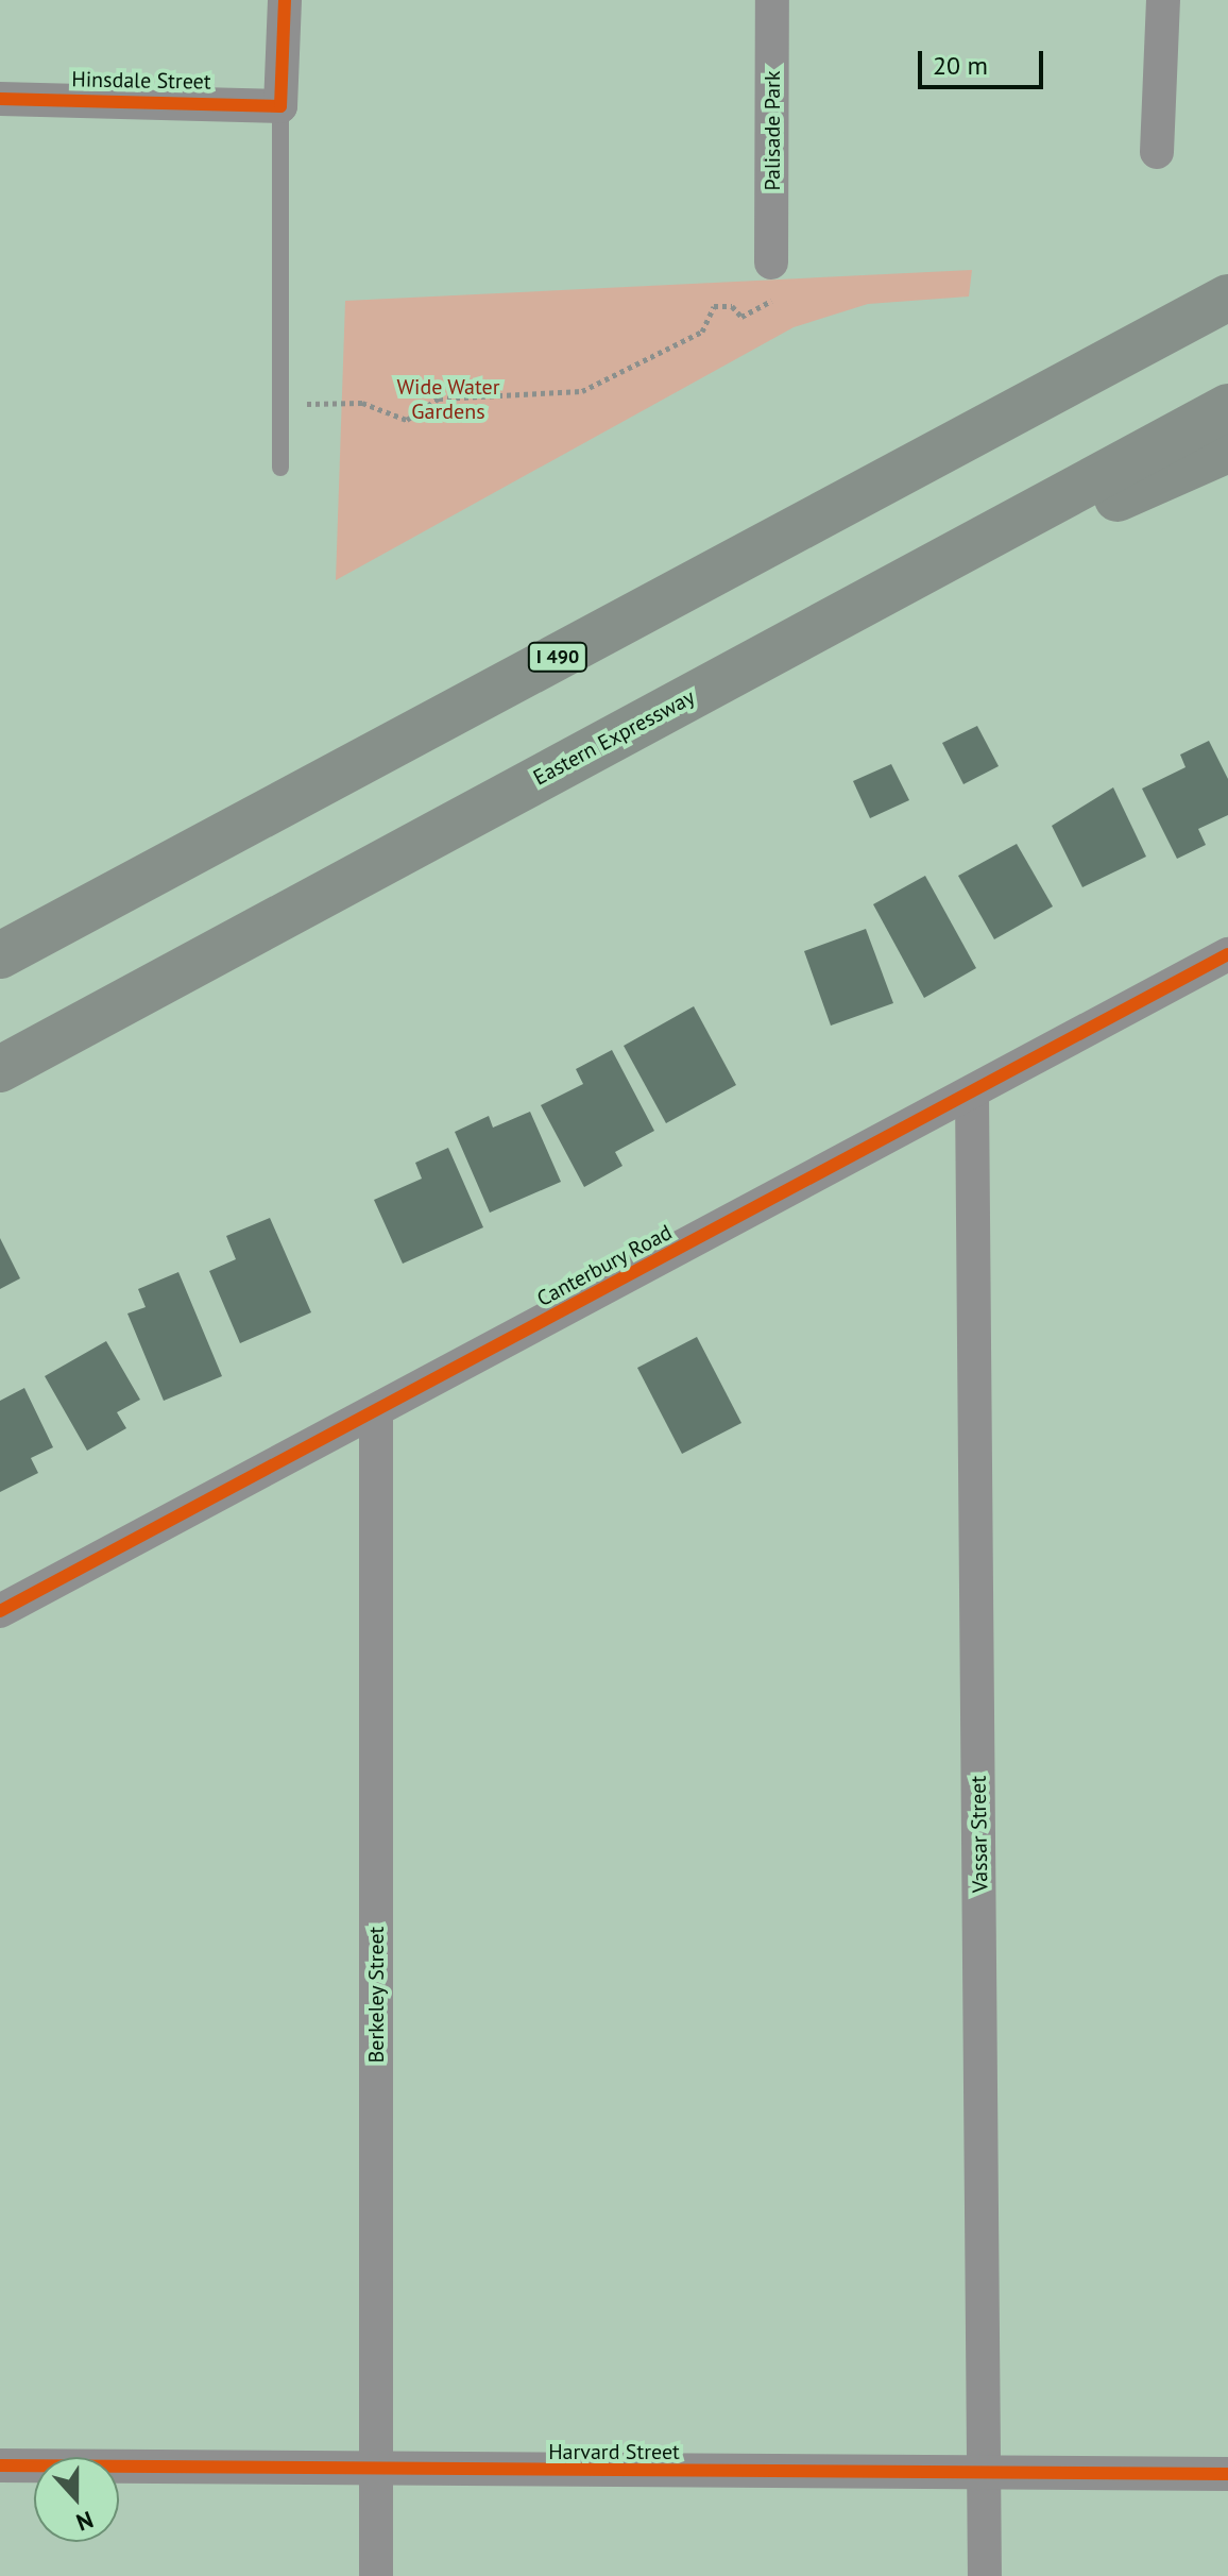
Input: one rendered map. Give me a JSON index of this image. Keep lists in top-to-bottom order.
{
  "streets": {
    "highway": ["I 490", "Eastern Expressway"],
    "street": [
      "Hinsdale Street",
      "Palisade Park",
      "Canterbury Road",
      "Vassar Street",
      "Berkeley Street",
      "Harvard Street"
    ]
  },
  "crossings": [
    ["Canterbury Road", "Vassar Street"],
    ["Canterbury Road", "Berkeley Street"],
    ["Vassar Street", "Harvard Street"],
    ["Berkeley Street", "Harvard Street"]
  ],
  "parks": ["Wide Water Gardens"],
  "scale_bar": "20 m",
  "north": "bottom"
}
